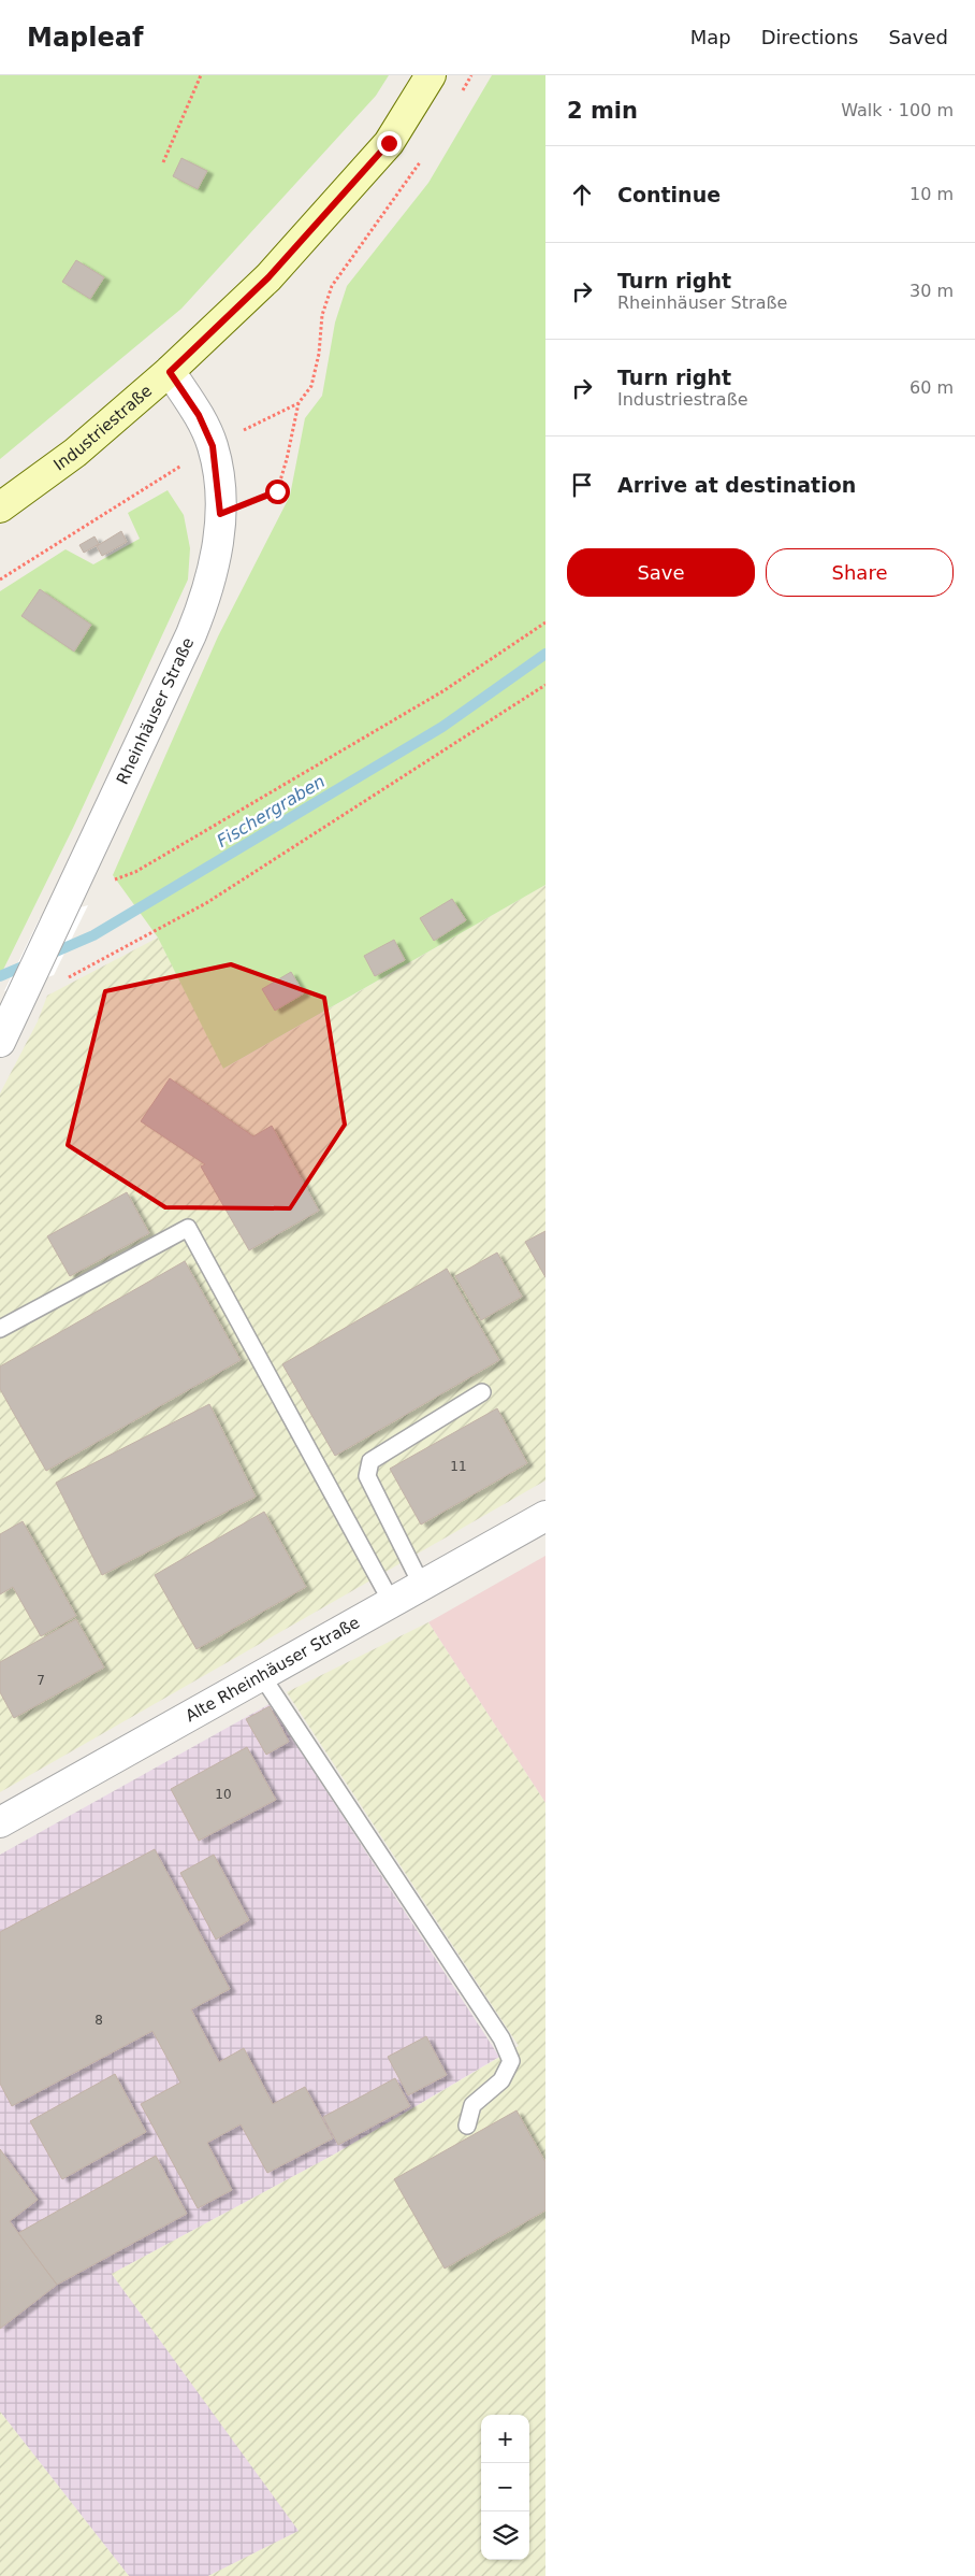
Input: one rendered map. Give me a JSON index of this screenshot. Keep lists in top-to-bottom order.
{
  "streets": {
    "street": ["Industriestraße", "Rheinhäuser Straße", "Alte Rheinhäuser Straße"]
  },
  "crossings": [
    ["Industriestraße", "Rheinhäuser Straße"]
  ],
  "water": ["Fischergraben"],
  "house_numbers": [
    "11",
    "7",
    "10",
    "8"
  ],
  "page": {
    "header": "Mapleaf",
    "nav": ["Map", "Directions", "Saved"],
    "heading": ["2 min", "Walk · 100 m"],
    "list": [
      ["Continue", "10 m"],
      ["Turn right", "Rheinhäuser Straße", "30 m"],
      ["Turn right", "Industriestraße", "60 m"],
      "Arrive at destination"
    ],
    "buttons": ["Save", "Share"],
    "map_buttons": ["+", "−"]
  }
}
